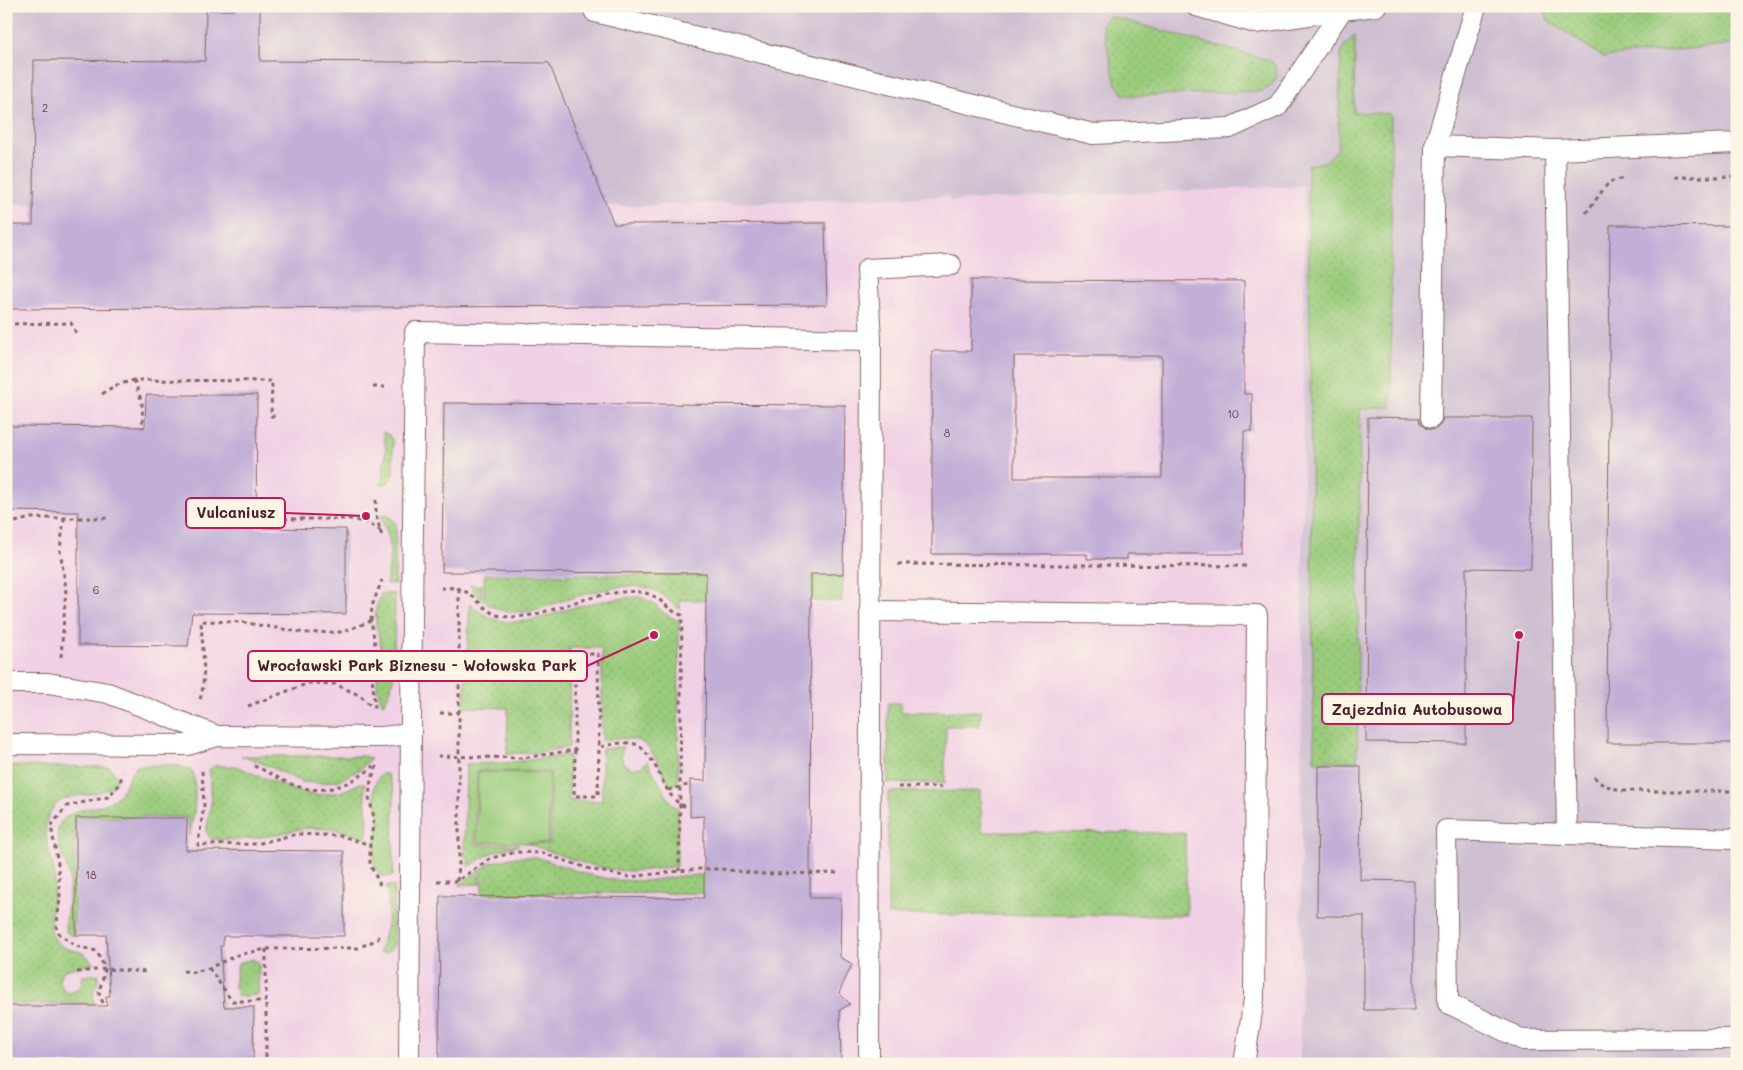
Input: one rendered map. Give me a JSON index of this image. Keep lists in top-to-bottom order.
{
  "places": ["Vulcaniusz", "Wrocławski Park Biznesu - Wołowska Park", "Zajezdnia Autobusowa"],
  "house_numbers": [
    "2",
    "10",
    "8",
    "6",
    "18"
  ]
}
